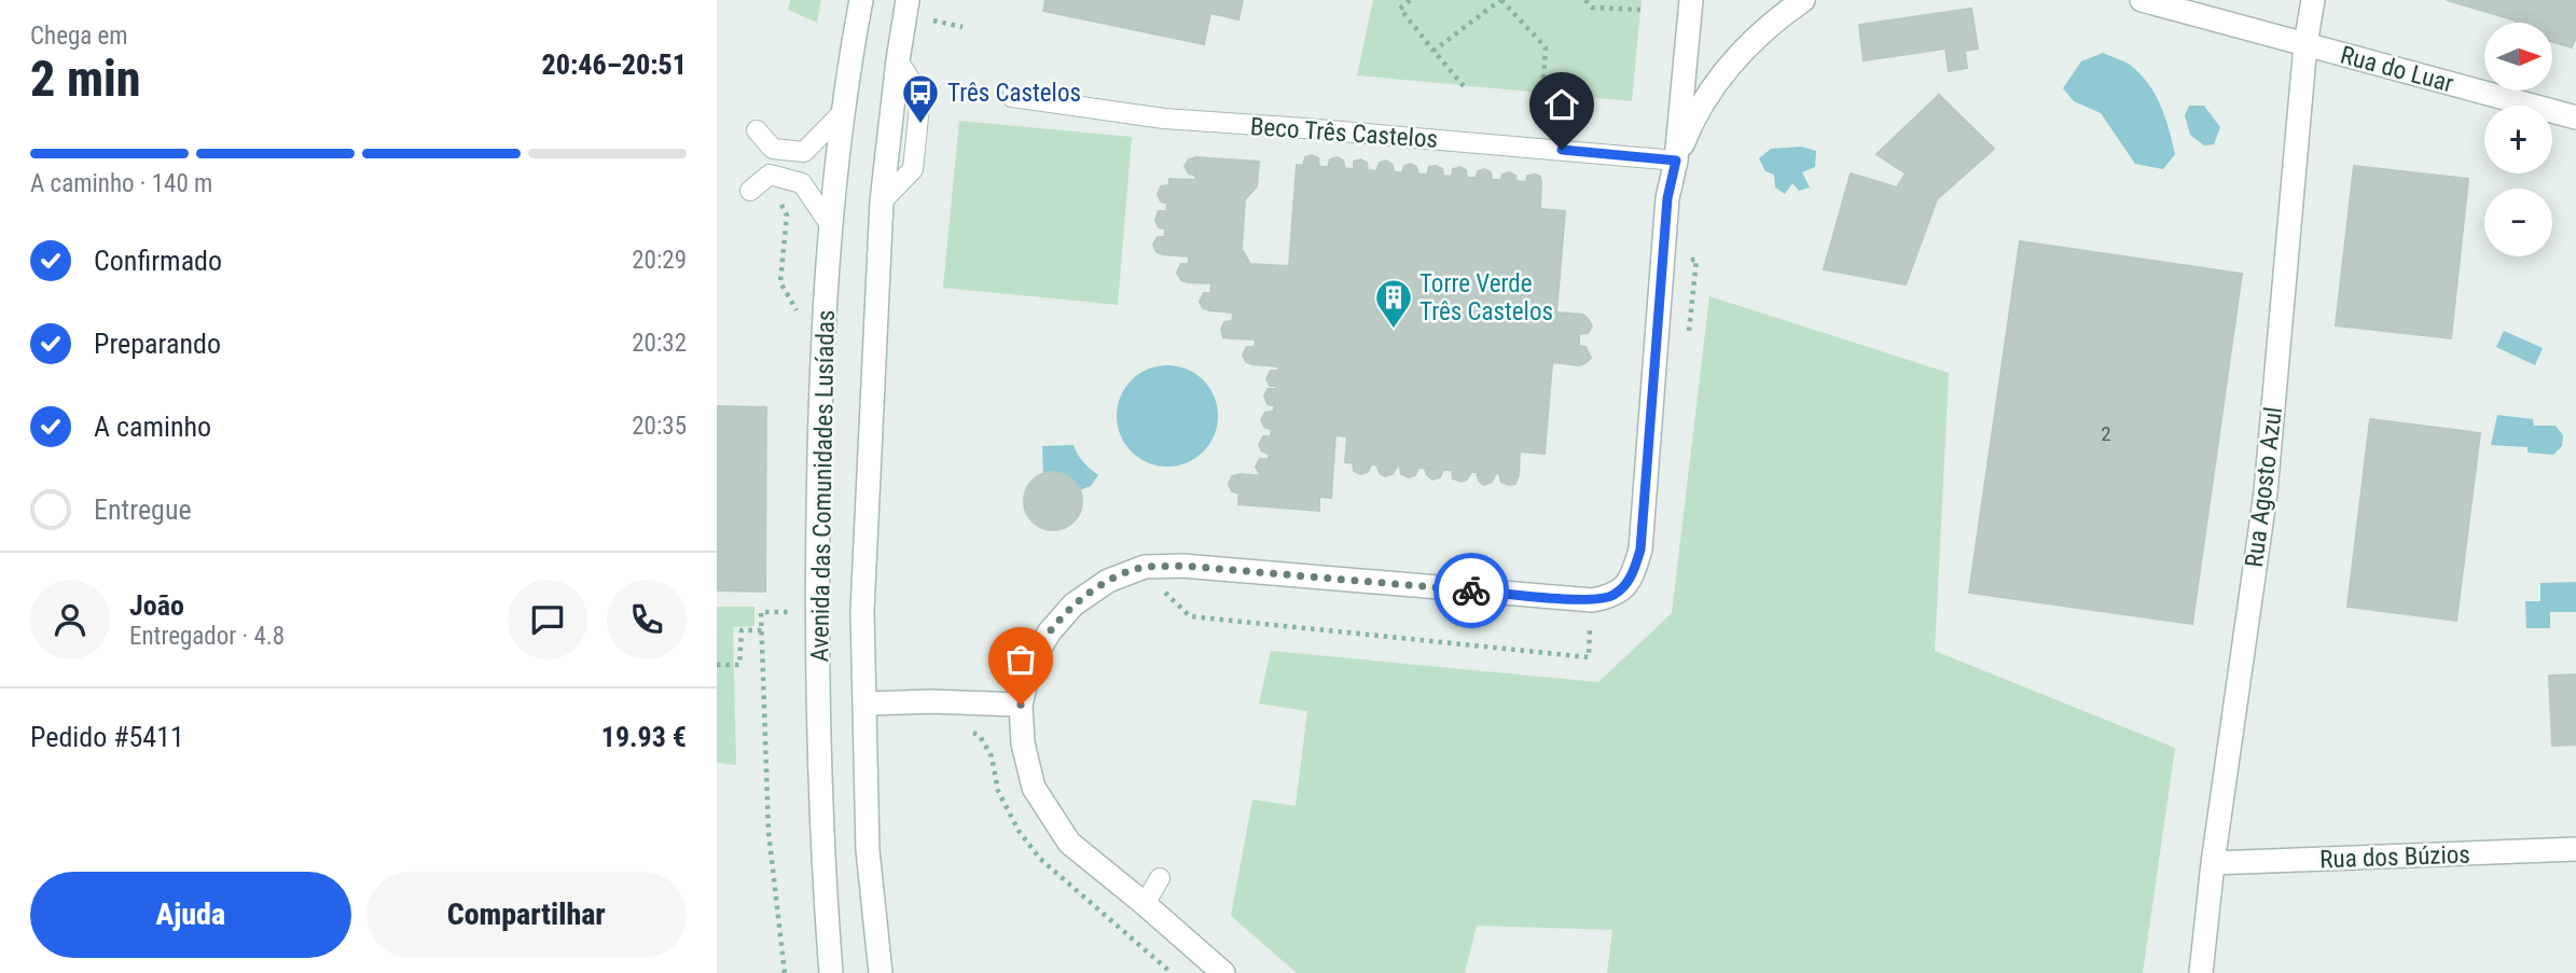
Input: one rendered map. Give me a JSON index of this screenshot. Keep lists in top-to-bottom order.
{
  "streets": {
    "street": [
      "Rua do Luar",
      "Avenida das Comunidades Lusíadas",
      "Rua Agosto Azul",
      "Rua dos Búzios"
    ],
    "lane": ["Beco Três Castelos"]
  },
  "crossings": [
    ["Rua do Luar", "Rua Agosto Azul"],
    ["Rua Agosto Azul", "Rua dos Búzios"]
  ],
  "places": {
    "bus stop": ["Três Castelos"],
    "building": ["Torre Verde Três Castelos"]
  },
  "house_numbers": ["2"],
  "north": "right",
  "page": {
    "heading": ["2 min", "Chega em", "20:46–20:51"],
    "panel": [
      "João",
      "Entregador · 4.8",
      "Pedido #5411",
      "19.93 €"
    ],
    "map_buttons": ["+", "−"],
    "bar": "A caminho · 140 m",
    "list": [
      ["Confirmado", "20:29"],
      ["Preparando", "20:32"],
      ["A caminho", "20:35"],
      "Entregue"
    ],
    "buttons": ["Ajuda", "Compartilhar"]
  }
}
